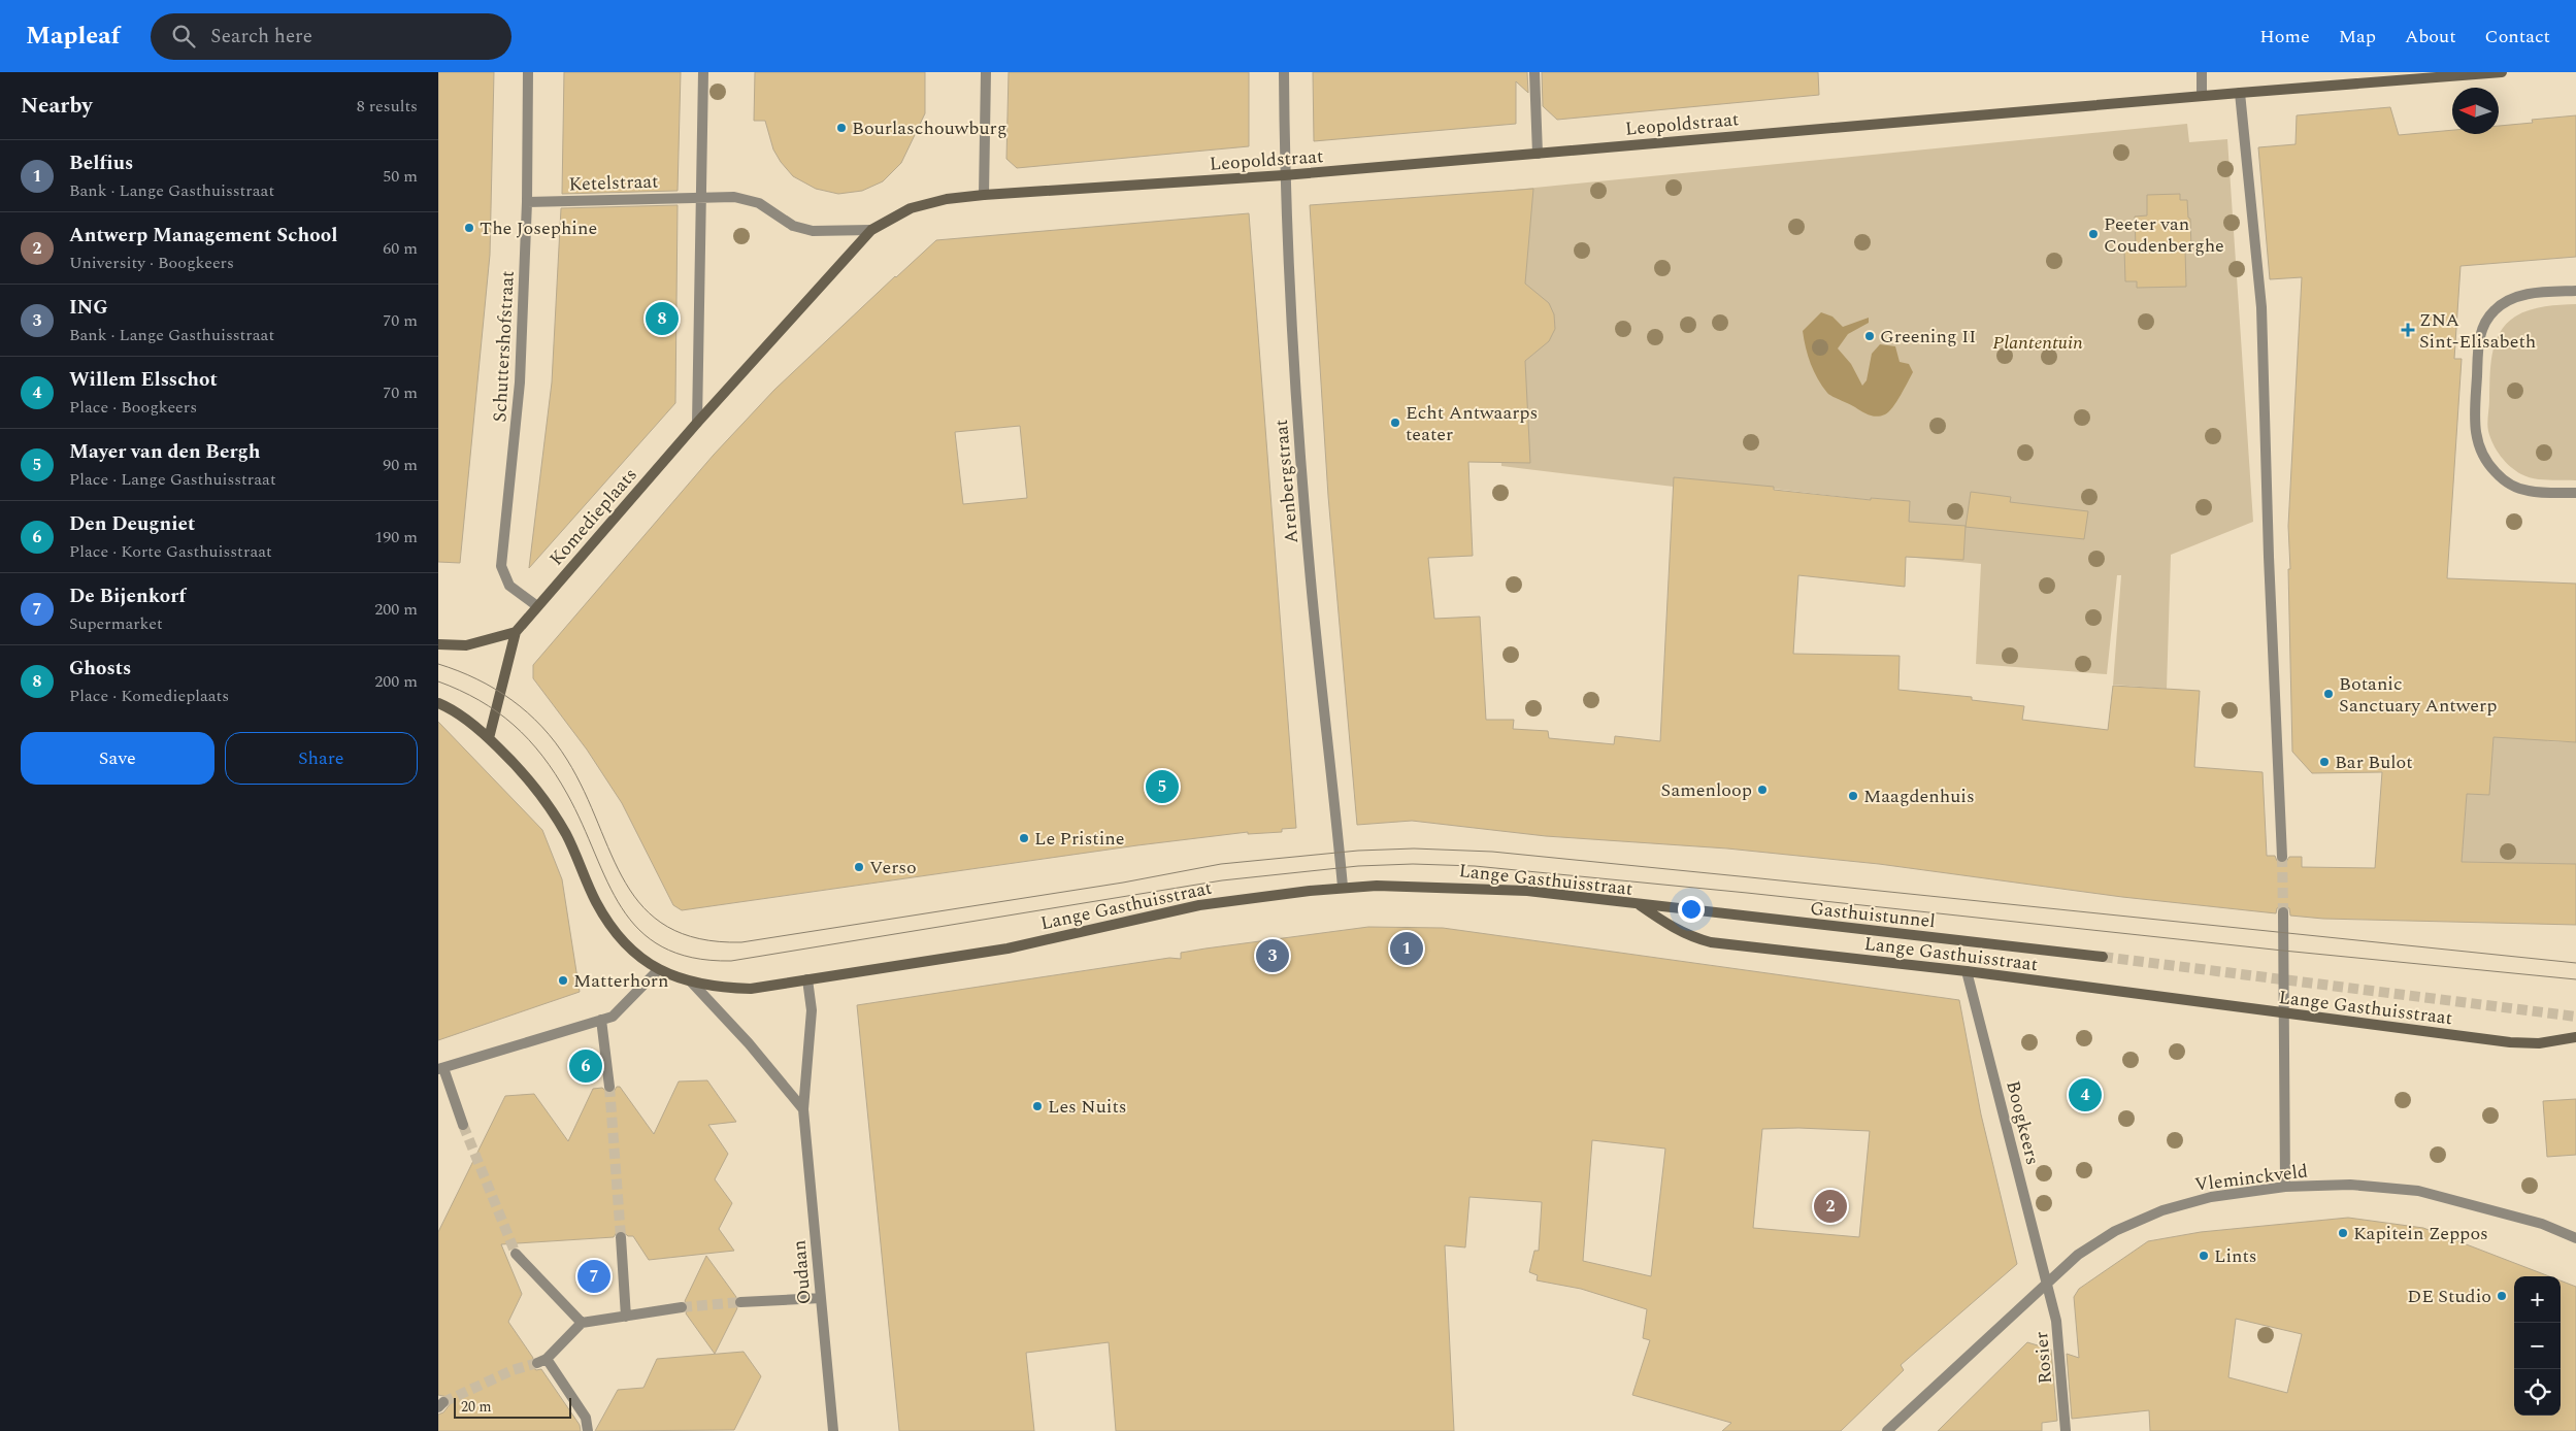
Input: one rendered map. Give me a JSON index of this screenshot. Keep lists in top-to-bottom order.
{
  "streets": {
    "street": [
      "Leopoldstraat",
      "Ketelstraat",
      "Schuttershofstraat",
      "Arenbergstraat",
      "Komedieplaats",
      "Lange Gasthuisstraat",
      "Gasthuistunnel",
      "Boogkeers",
      "Vleminckveld",
      "Oudaan",
      "Rosier"
    ]
  },
  "crossings": [
    ["Leopoldstraat", "Ketelstraat"],
    ["Leopoldstraat", "Arenbergstraat"],
    ["Leopoldstraat", "Komedieplaats"],
    ["Ketelstraat", "Schuttershofstraat"],
    ["Ketelstraat", "Komedieplaats"],
    ["Schuttershofstraat", "Komedieplaats"],
    ["Arenbergstraat", "Lange Gasthuisstraat"],
    ["Komedieplaats", "Lange Gasthuisstraat"],
    ["Lange Gasthuisstraat", "Gasthuistunnel"],
    ["Lange Gasthuisstraat", "Boogkeers"],
    ["Lange Gasthuisstraat", "Oudaan"],
    ["Boogkeers", "Vleminckveld"],
    ["Boogkeers", "Rosier"],
    ["Vleminckveld", "Rosier"]
  ],
  "parks": ["Plantentuin"],
  "places": {
    "other": [
      "Bourlaschouwburg",
      "The Josephine",
      "Peeter van Coudenberghe",
      "Greening II",
      "Echt Antwaarps teater",
      "Botanic Sanctuary Antwerp",
      "Bar Bulot",
      "Samenloop",
      "Maagdenhuis",
      "Le Pristine",
      "Verso",
      "Matterhorn",
      "Les Nuits",
      "Kapitein Zeppos",
      "Lints",
      "DE Studio"
    ],
    "health": ["ZNA Sint-Elisabeth"]
  },
  "scale_bar": "20 m",
  "north": "left",
  "page": {
    "header": "Mapleaf",
    "search": "Search here",
    "nav": [
      "Home",
      "Map",
      "About",
      "Contact"
    ],
    "heading": ["Nearby", "8 results"],
    "list": [
      {
        "mark": "1",
        "name": "Belfius",
        "note": "Bank · Lange Gasthuisstraat",
        "value": "50 m"
      },
      {
        "mark": "2",
        "name": "Antwerp Management School",
        "note": "University · Boogkeers",
        "value": "60 m"
      },
      {
        "mark": "3",
        "name": "ING",
        "note": "Bank · Lange Gasthuisstraat",
        "value": "70 m"
      },
      {
        "mark": "4",
        "name": "Willem Elsschot",
        "note": "Place · Boogkeers",
        "value": "70 m"
      },
      {
        "mark": "5",
        "name": "Mayer van den Bergh",
        "note": "Place · Lange Gasthuisstraat",
        "value": "90 m"
      },
      {
        "mark": "6",
        "name": "Den Deugniet",
        "note": "Place · Korte Gasthuisstraat",
        "value": "190 m"
      },
      {
        "mark": "7",
        "name": "De Bijenkorf",
        "note": "Supermarket",
        "value": "200 m"
      },
      {
        "mark": "8",
        "name": "Ghosts",
        "note": "Place · Komedieplaats",
        "value": "200 m"
      }
    ],
    "pins": [
      "8",
      "5",
      "1",
      "3",
      "6",
      "4",
      "2",
      "7"
    ],
    "buttons": ["Save", "Share"],
    "map_buttons": ["+", "−"],
    "scale": "20 m"
  }
}
